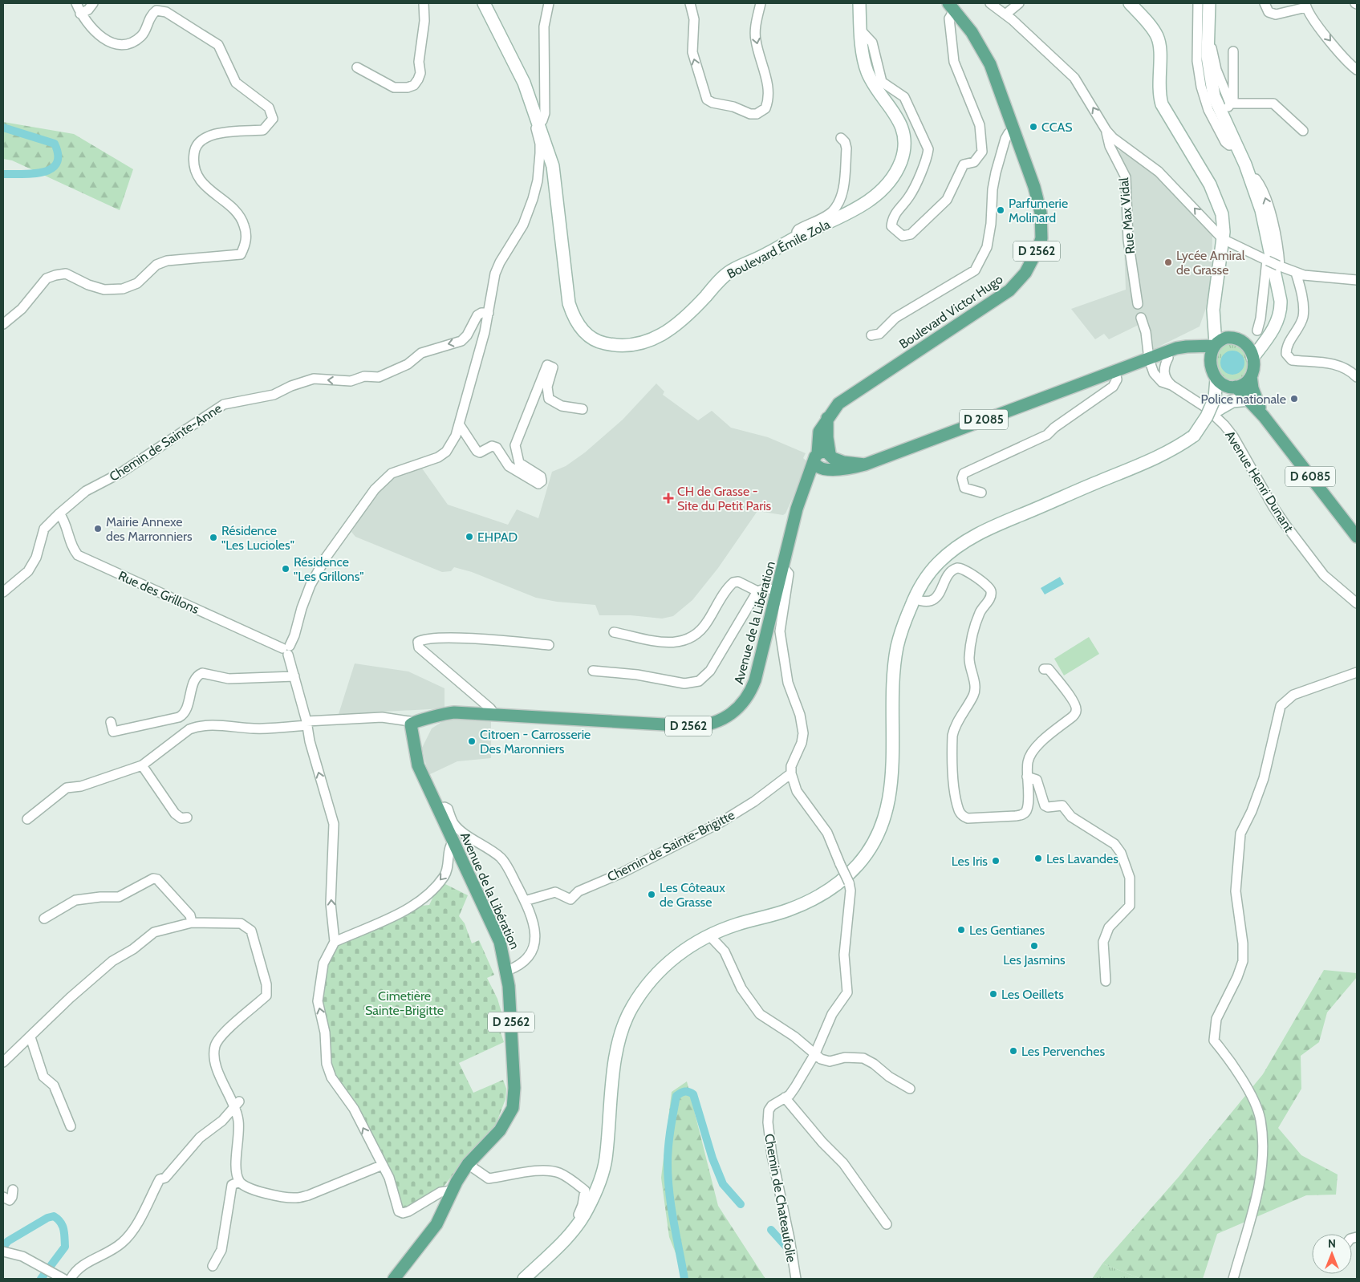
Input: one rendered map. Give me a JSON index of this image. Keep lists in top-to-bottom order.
{
  "streets": {
    "main road": [
      "Boulevard Émile Zola",
      "D 2562",
      "Boulevard Victor Hugo",
      "D 2085",
      "D 6085",
      "Avenue de la Libération"
    ],
    "street": [
      "Rue Max Vidal",
      "Chemin de Sainte-Anne",
      "Avenue Henri Dunant",
      "Rue des Grillons",
      "Chemin de Sainte-Brigitte",
      "Chemin de Chateaufolie"
    ]
  },
  "crossings": [
    ["Boulevard Victor Hugo", "D 2085"],
    ["Boulevard Victor Hugo", "Avenue de la Libération"],
    ["D 2085", "D 6085"],
    ["D 2085", "Avenue Henri Dunant"],
    ["D 2085", "Avenue de la Libération"],
    ["Chemin de Sainte-Anne", "Rue des Grillons"],
    ["Chemin de Sainte-Brigitte", "Chemin de Chateaufolie"]
  ],
  "one_way": ["Chemin de Sainte-Anne"],
  "parks": ["Cimetière Sainte-Brigitte"],
  "places": {
    "other": [
      "CCAS",
      "Parfumerie Molinard",
      "Lycée Amiral de Grasse",
      "Police nationale",
      "Mairie Annexe des Marronniers",
      "EHPAD",
      "Résidence \"Les Lucioles\"",
      "Résidence \"Les Grillons\"",
      "Citroen - Carrosserie Des Maronniers",
      "Les Lavandes",
      "Les Iris",
      "Les Côteaux de Grasse",
      "Les Gentianes",
      "Les Jasmins",
      "Les Oeillets",
      "Les Pervenches"
    ],
    "health": ["CH de Grasse - Site du Petit Paris"]
  },
  "north": "top"
}
